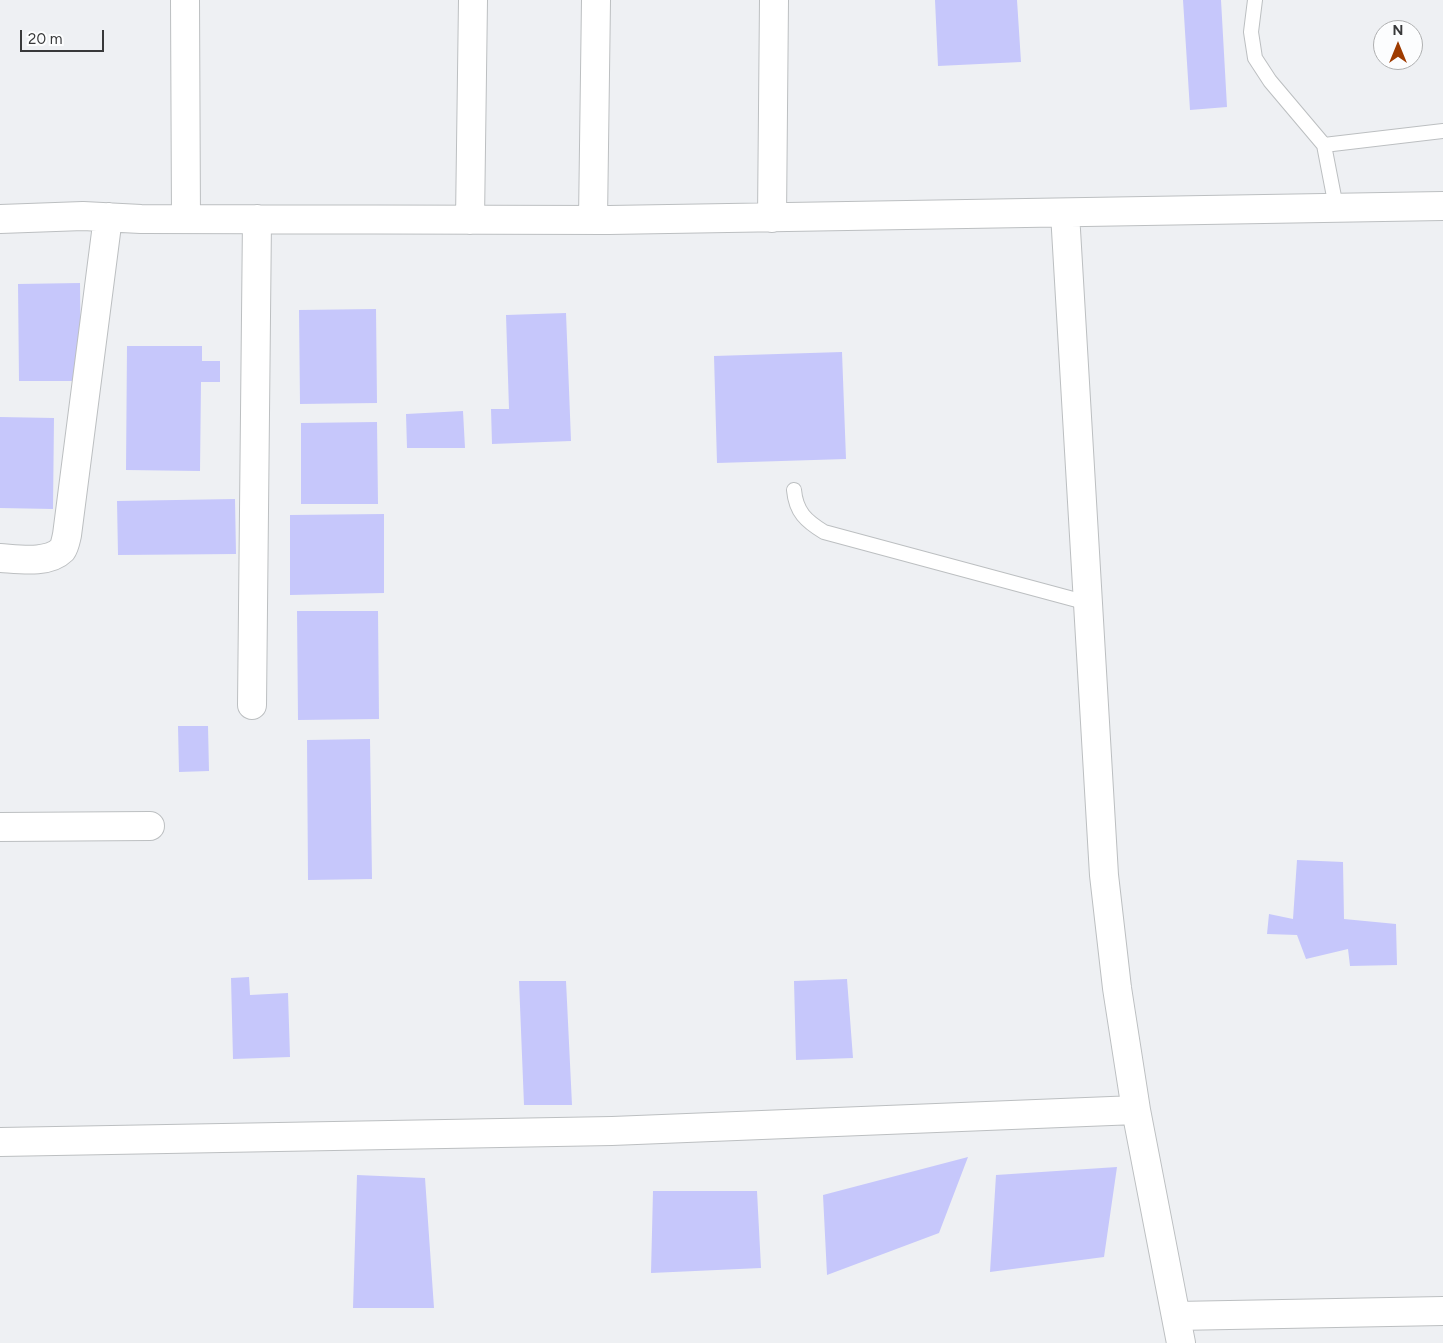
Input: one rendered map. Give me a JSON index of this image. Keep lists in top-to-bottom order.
{
  "scale_bar": "20 m",
  "north": "top"
}
